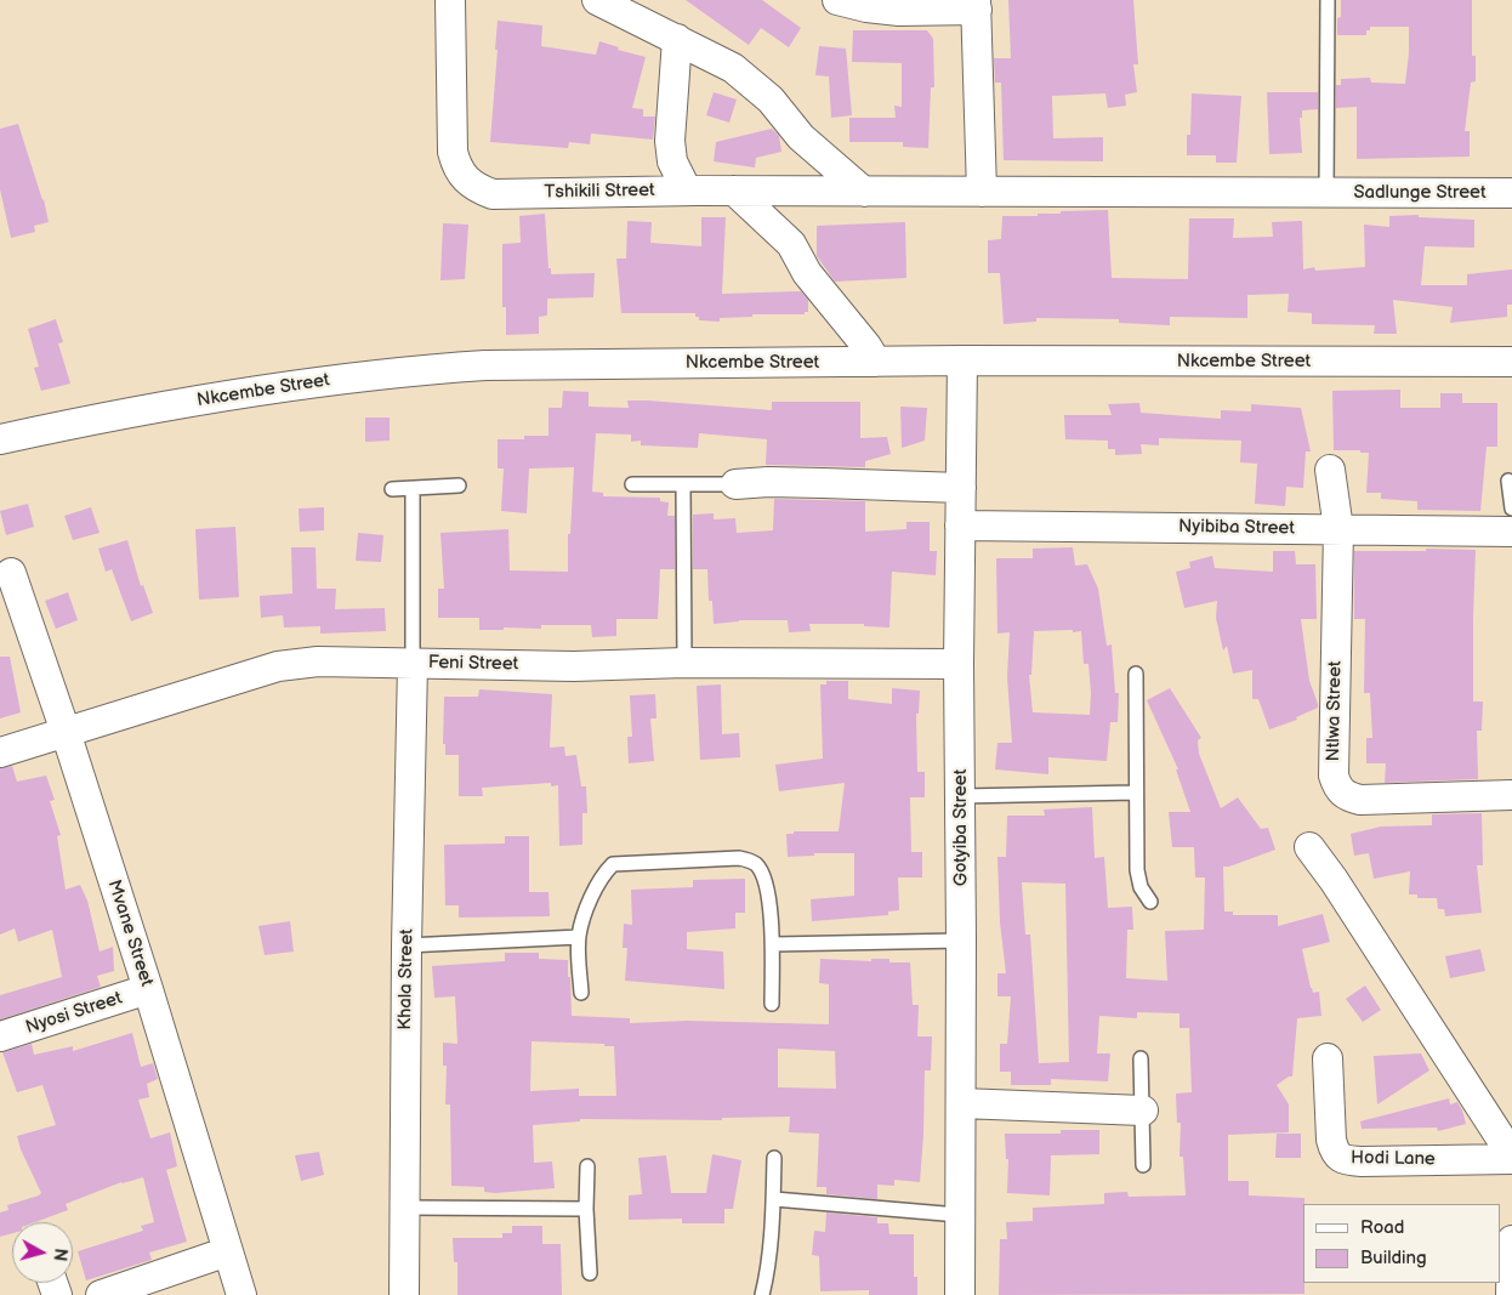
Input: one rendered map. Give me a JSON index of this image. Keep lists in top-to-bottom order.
{
  "streets": {
    "street": [
      "Tshikili Street",
      "Sadlunge Street",
      "Nkcembe Street",
      "Nyibiba Street",
      "Feni Street",
      "Ntlwa Street",
      "Gotyiba Street",
      "Mvane Street",
      "Khala Street",
      "Nyosi Street",
      "Hodi Lane"
    ]
  },
  "crossings": [
    ["Tshikili Street", "Sadlunge Street"],
    ["Nkcembe Street", "Gotyiba Street"],
    ["Nyibiba Street", "Ntlwa Street"],
    ["Nyibiba Street", "Gotyiba Street"],
    ["Feni Street", "Gotyiba Street"],
    ["Feni Street", "Mvane Street"],
    ["Feni Street", "Khala Street"],
    ["Mvane Street", "Nyosi Street"]
  ],
  "legend": ["Road", "Building"],
  "north": "right"
}
